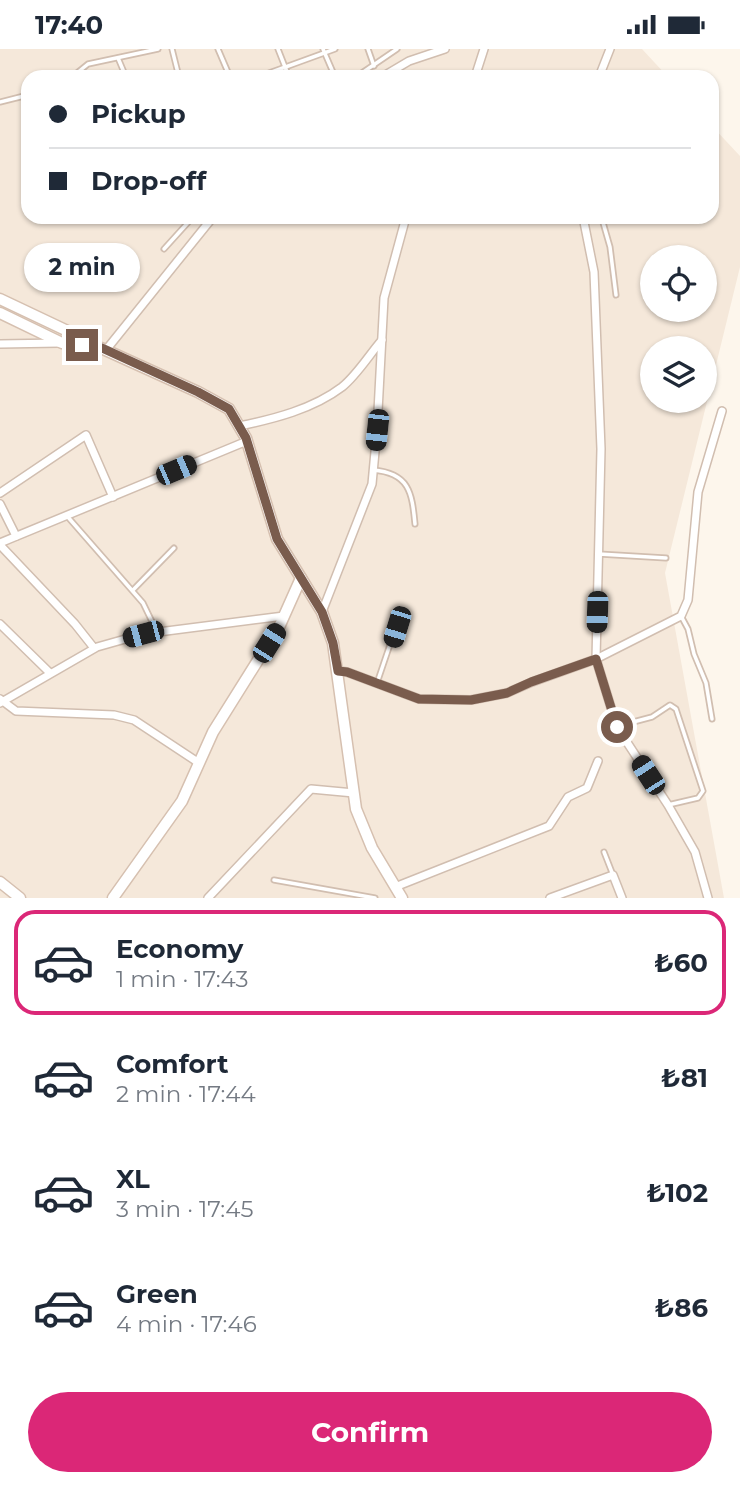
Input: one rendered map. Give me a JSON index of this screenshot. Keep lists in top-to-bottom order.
{
  "page": {
    "status": "17:40",
    "banner": ["Pickup", "Drop-off"],
    "bubble": "2 min",
    "list": [
      {
        "name": "Economy",
        "note": "1 min · 17:43",
        "value": "₺60"
      },
      {
        "name": "Comfort",
        "note": "2 min · 17:44",
        "value": "₺81"
      },
      {
        "name": "XL",
        "note": "3 min · 17:45",
        "value": "₺102"
      },
      {
        "name": "Green",
        "note": "4 min · 17:46",
        "value": "₺86"
      }
    ],
    "buttons": "Confirm"
  }
}
